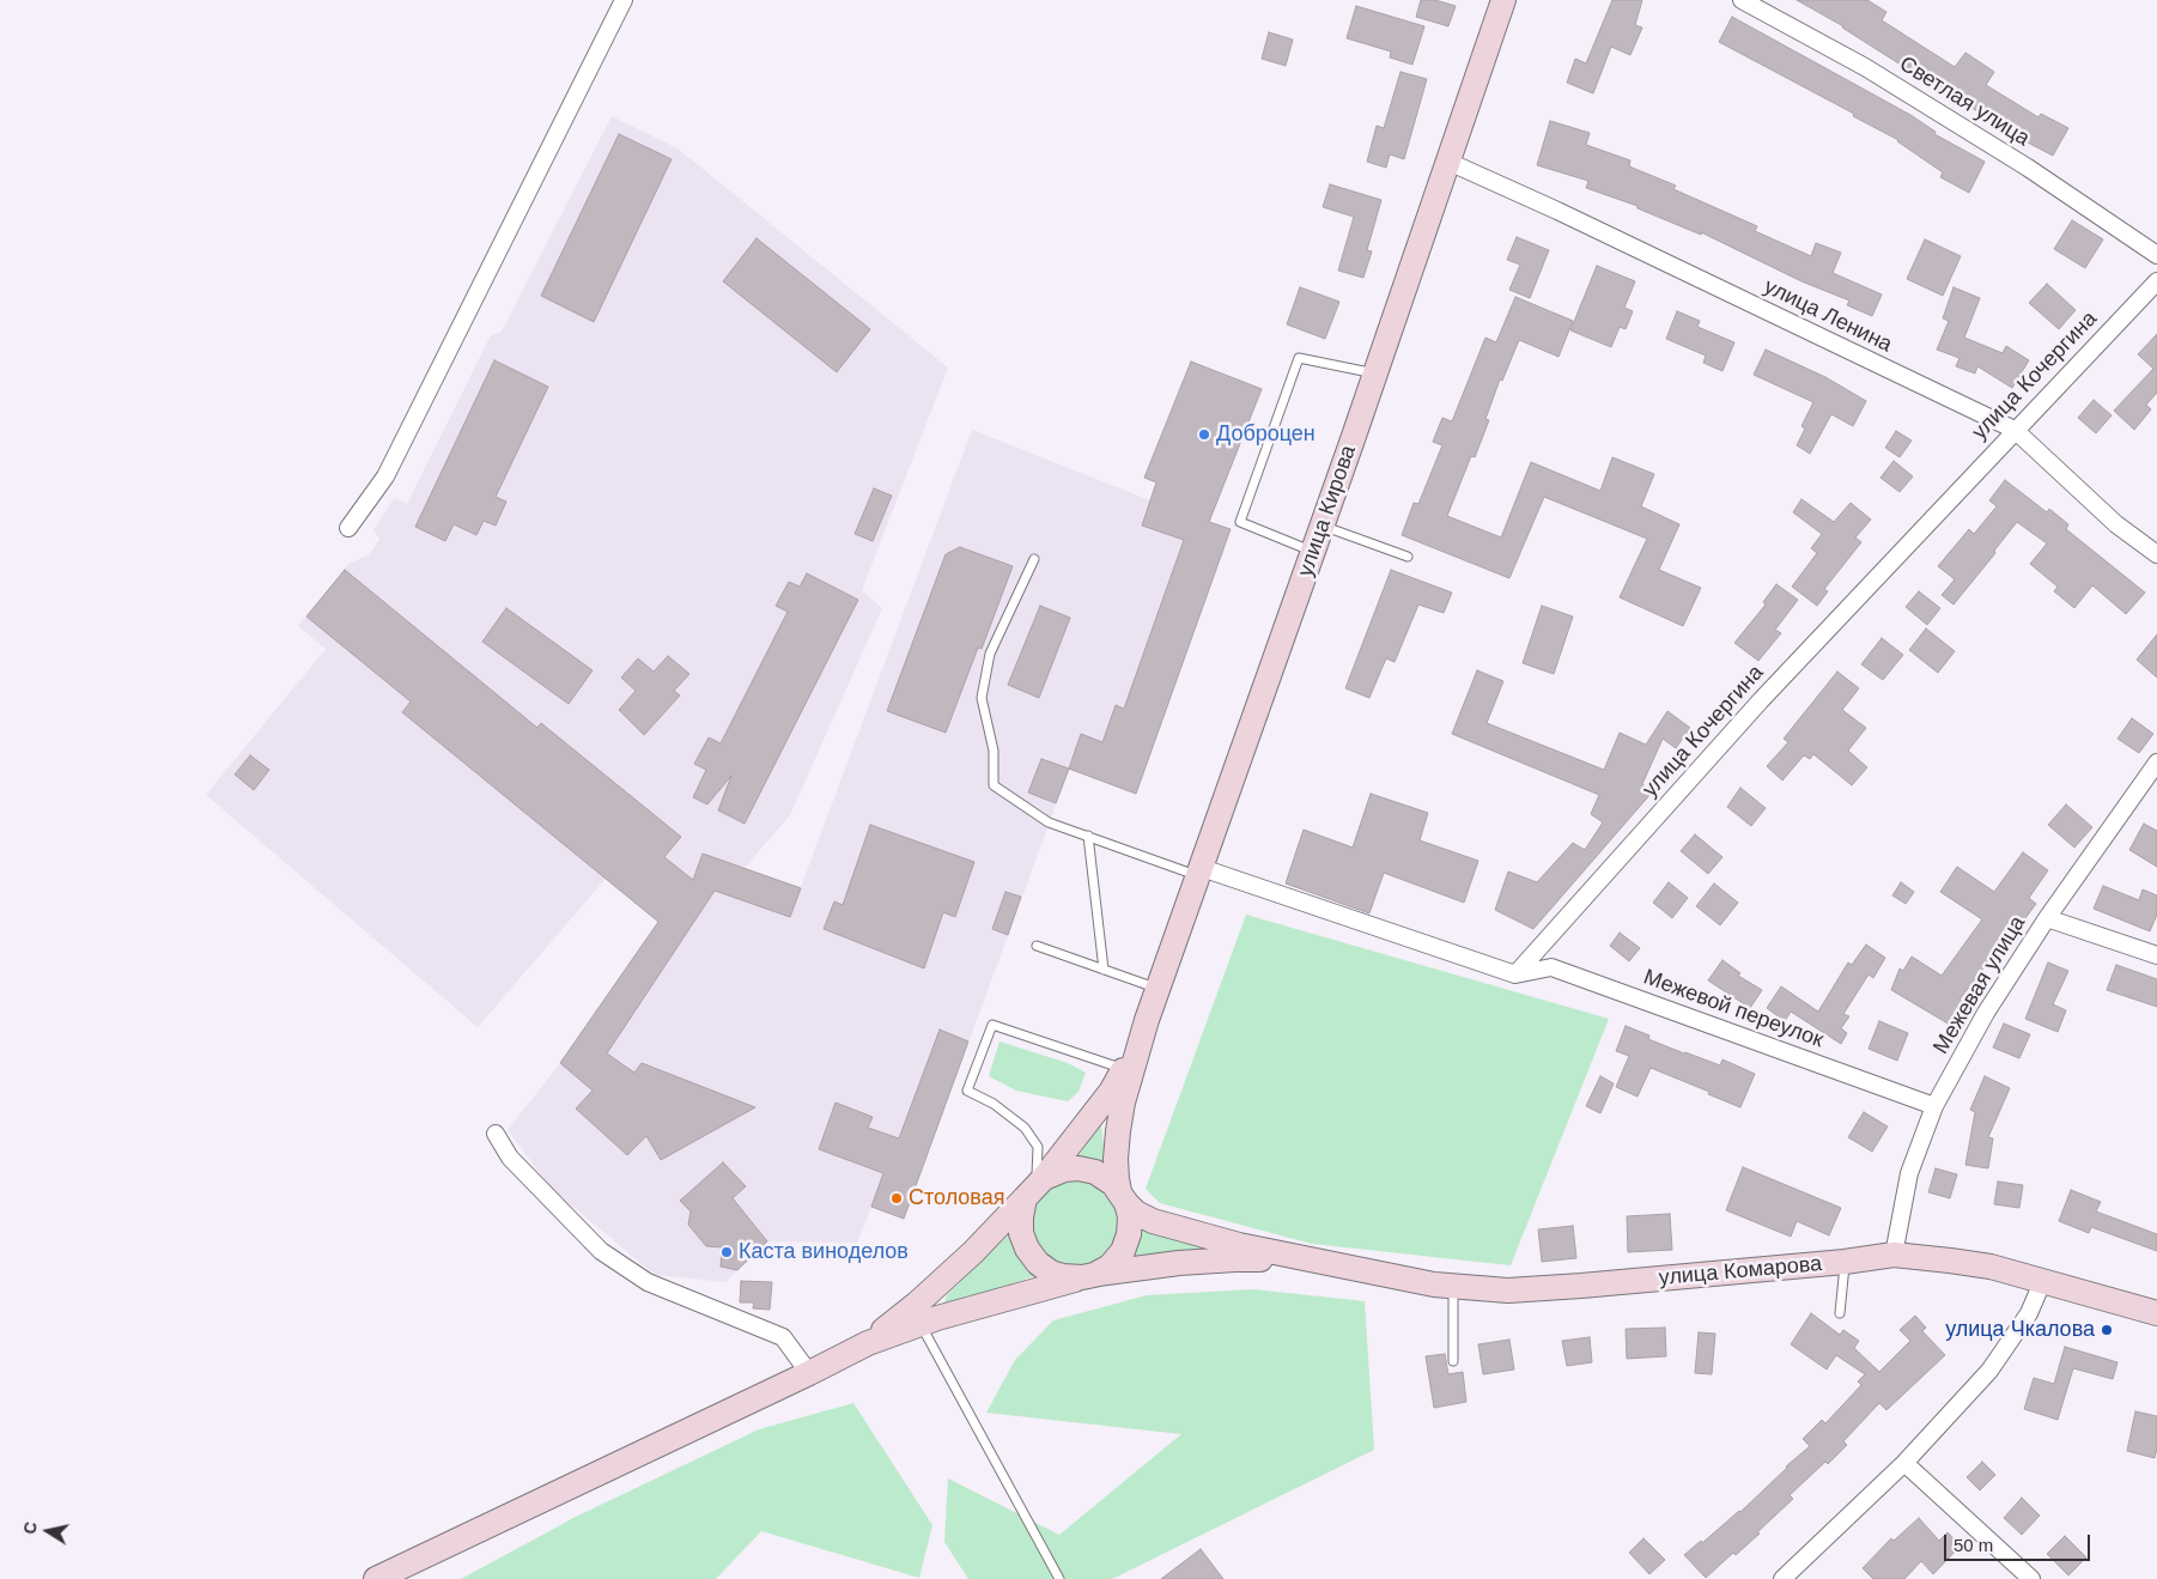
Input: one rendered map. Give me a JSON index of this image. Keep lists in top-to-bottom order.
{
  "streets": {
    "main road": ["улица Кирова", "улица Комарова"],
    "street": [
      "Светлая улица",
      "улица Ленина",
      "улица Кочергина",
      "Межевая улица",
      "Межевой переулок"
    ]
  },
  "crossings": [
    ["улица Ленина", "улица Кочергина"],
    ["улица Ленина", "улица Кирова"],
    ["улица Кочергина", "Межевой переулок"],
    ["Межевая улица", "Межевой переулок"],
    ["Межевая улица", "улица Комарова"]
  ],
  "places": [
    "Доброцен",
    "Столовая",
    "Каста виноделов",
    "улица Чкалова"
  ],
  "scale_bar": "50 m",
  "north": "left"
}
